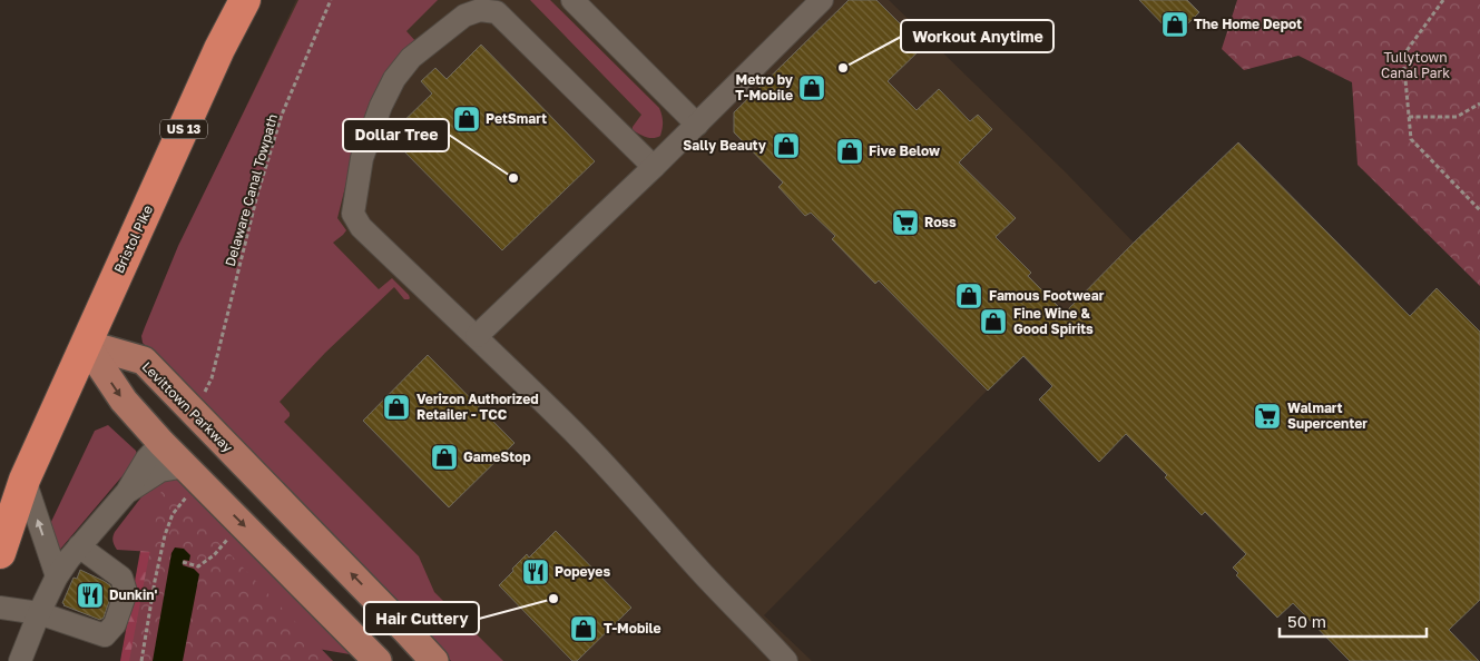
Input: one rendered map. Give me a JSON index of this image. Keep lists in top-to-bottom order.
{
  "streets": {
    "highway": ["US 13", "Bristol Pike"],
    "main road": ["Levittown Parkway"],
    "path": ["Delaware Canal Towpath"]
  },
  "crossings": [
    ["Bristol Pike", "Levittown Parkway"]
  ],
  "parks": ["Tullytown Canal Park"],
  "places": {
    "shop": [
      "The Home Depot",
      "Metro by T-Mobile",
      "PetSmart",
      "Sally Beauty",
      "Five Below",
      "Famous Footwear",
      "Fine Wine & Good Spirits",
      "Verizon Authorized Retailer - TCC",
      "GameStop",
      "T-Mobile"
    ],
    "other": ["Workout Anytime", "Dollar Tree", "Hair Cuttery"],
    "supermarket": ["Ross", "Walmart Supercenter"],
    "restaurant": ["Popeyes", "Dunkin'"]
  },
  "scale_bar": "50 m"
}
